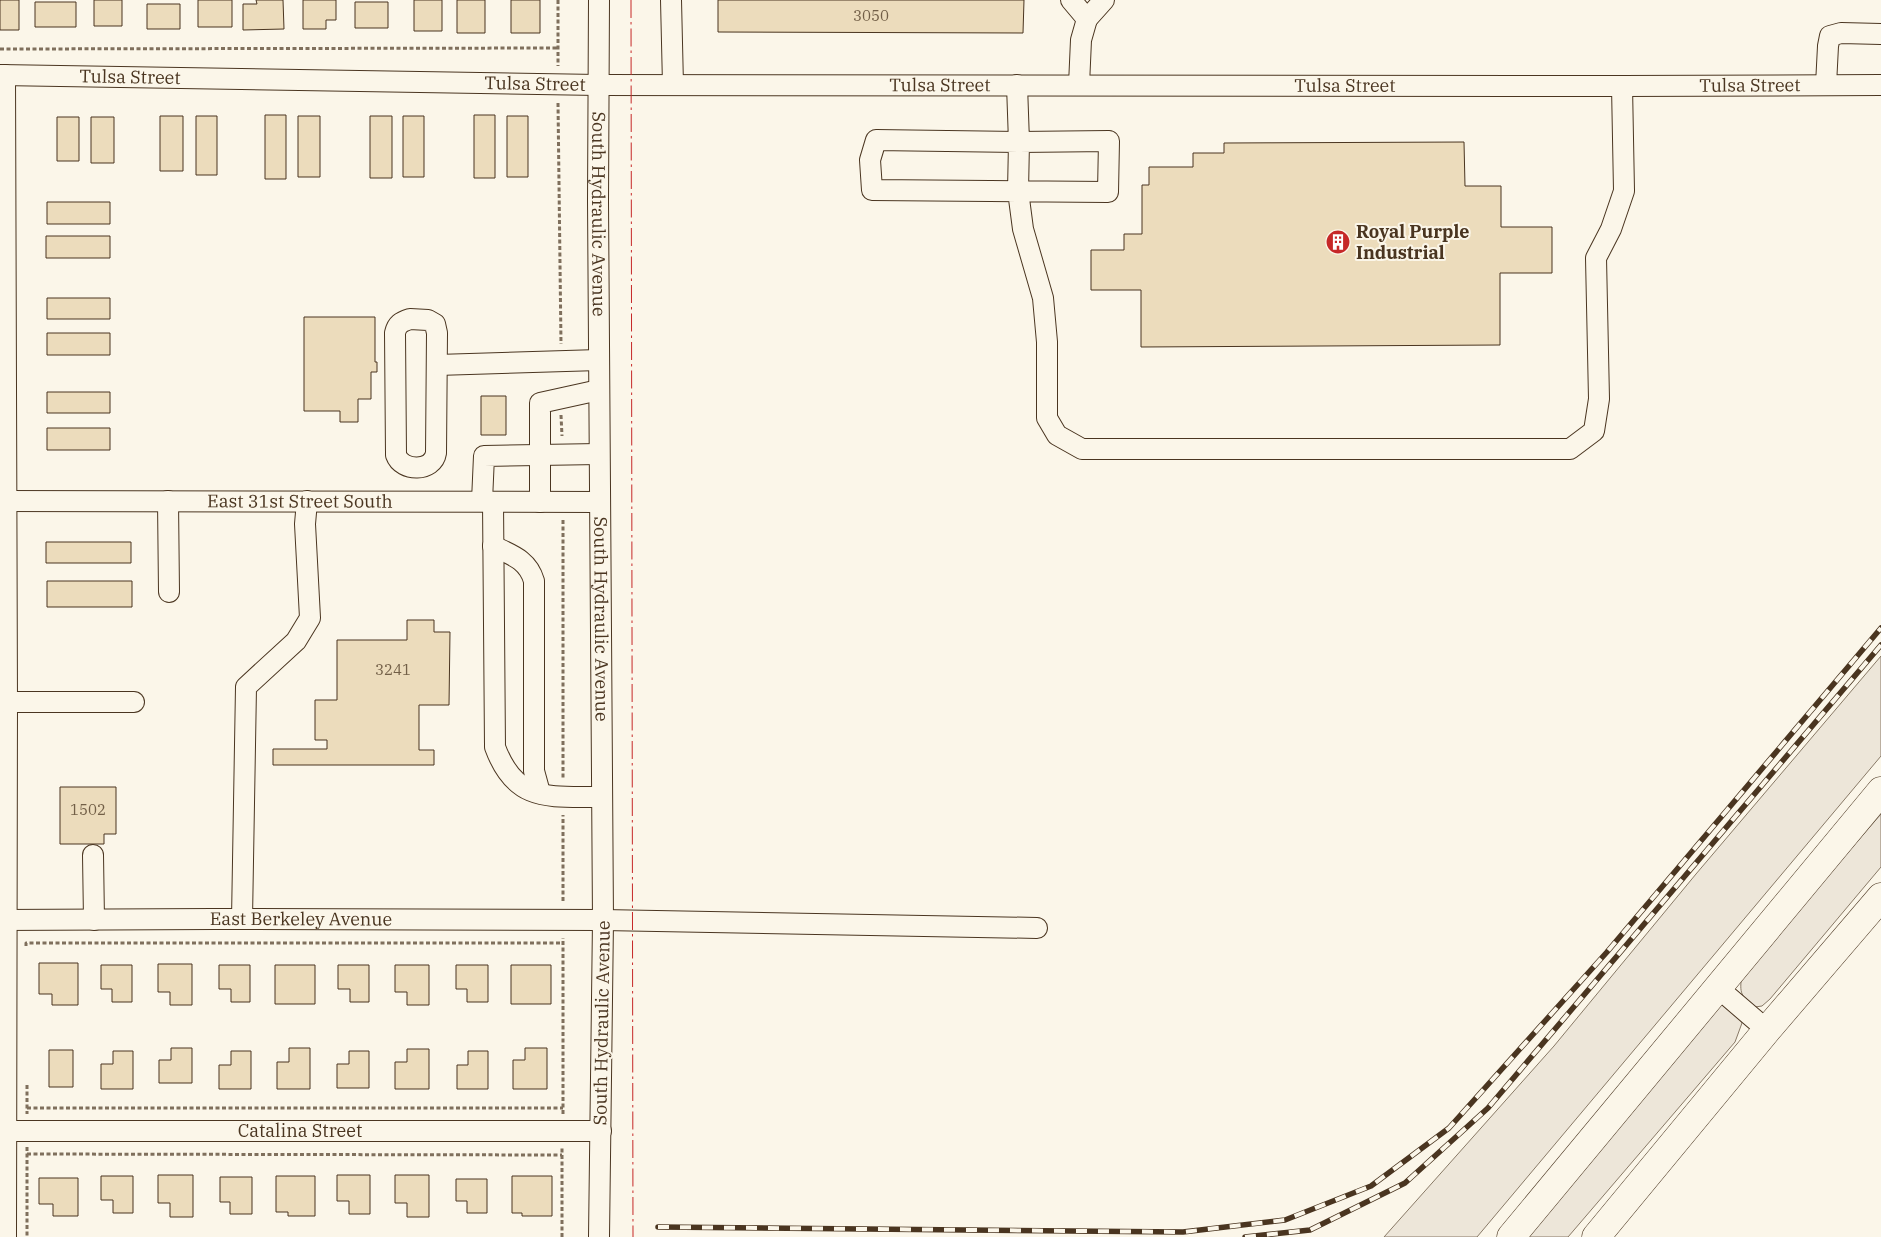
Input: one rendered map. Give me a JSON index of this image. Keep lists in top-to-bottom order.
{
  "streets": {
    "street": [
      "Tulsa Street",
      "South Hydraulic Avenue",
      "East 31st Street South",
      "East Berkeley Avenue",
      "Catalina Street"
    ]
  },
  "crossings": [
    ["Tulsa Street", "South Hydraulic Avenue"],
    ["South Hydraulic Avenue", "East 31st Street South"],
    ["South Hydraulic Avenue", "East Berkeley Avenue"],
    ["South Hydraulic Avenue", "Catalina Street"]
  ],
  "places": {
    "building": ["Royal Purple Industrial"]
  },
  "house_numbers": ["3050", "3241", "1502"]
}
